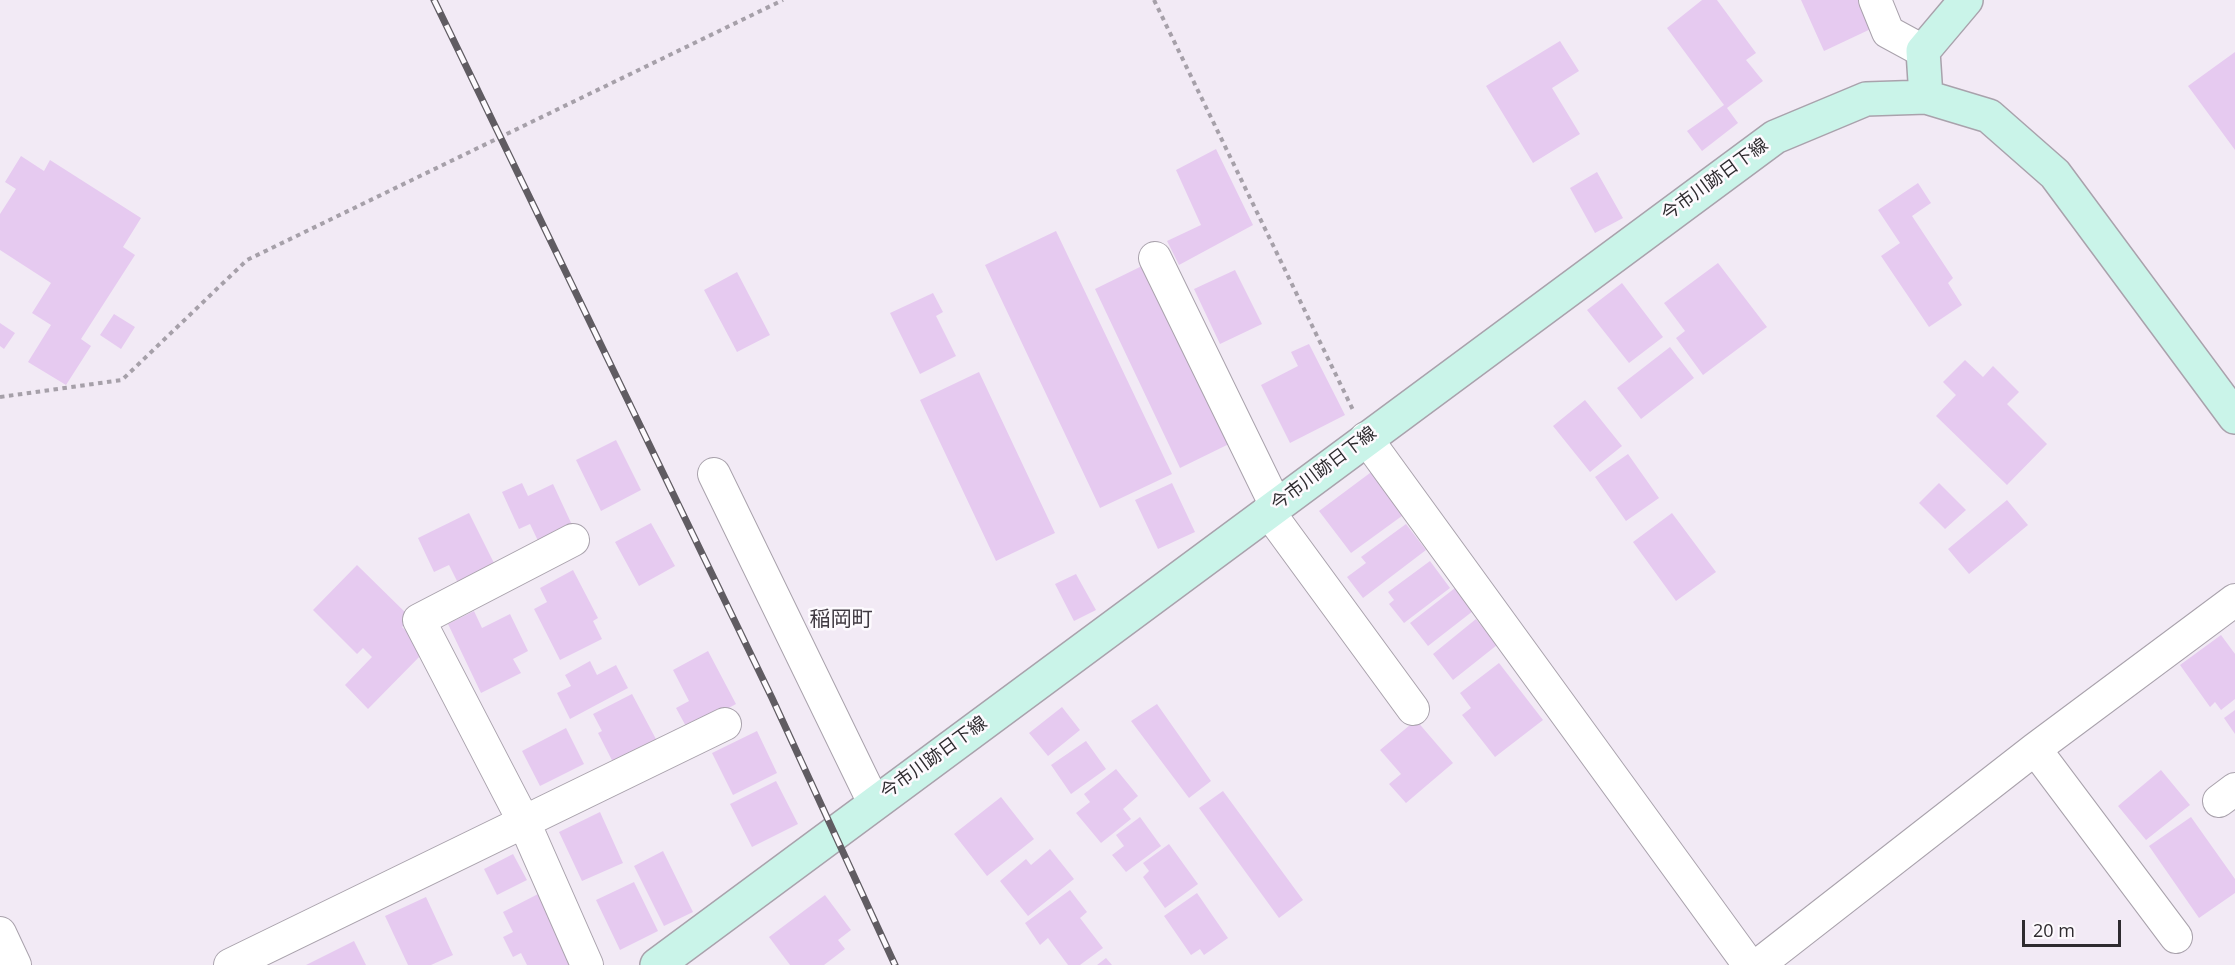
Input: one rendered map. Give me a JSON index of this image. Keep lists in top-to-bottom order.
{
  "streets": {
    "street": ["今市川跡日下線"]
  },
  "districts": ["稲岡町"],
  "scale_bar": "20 m"
}
